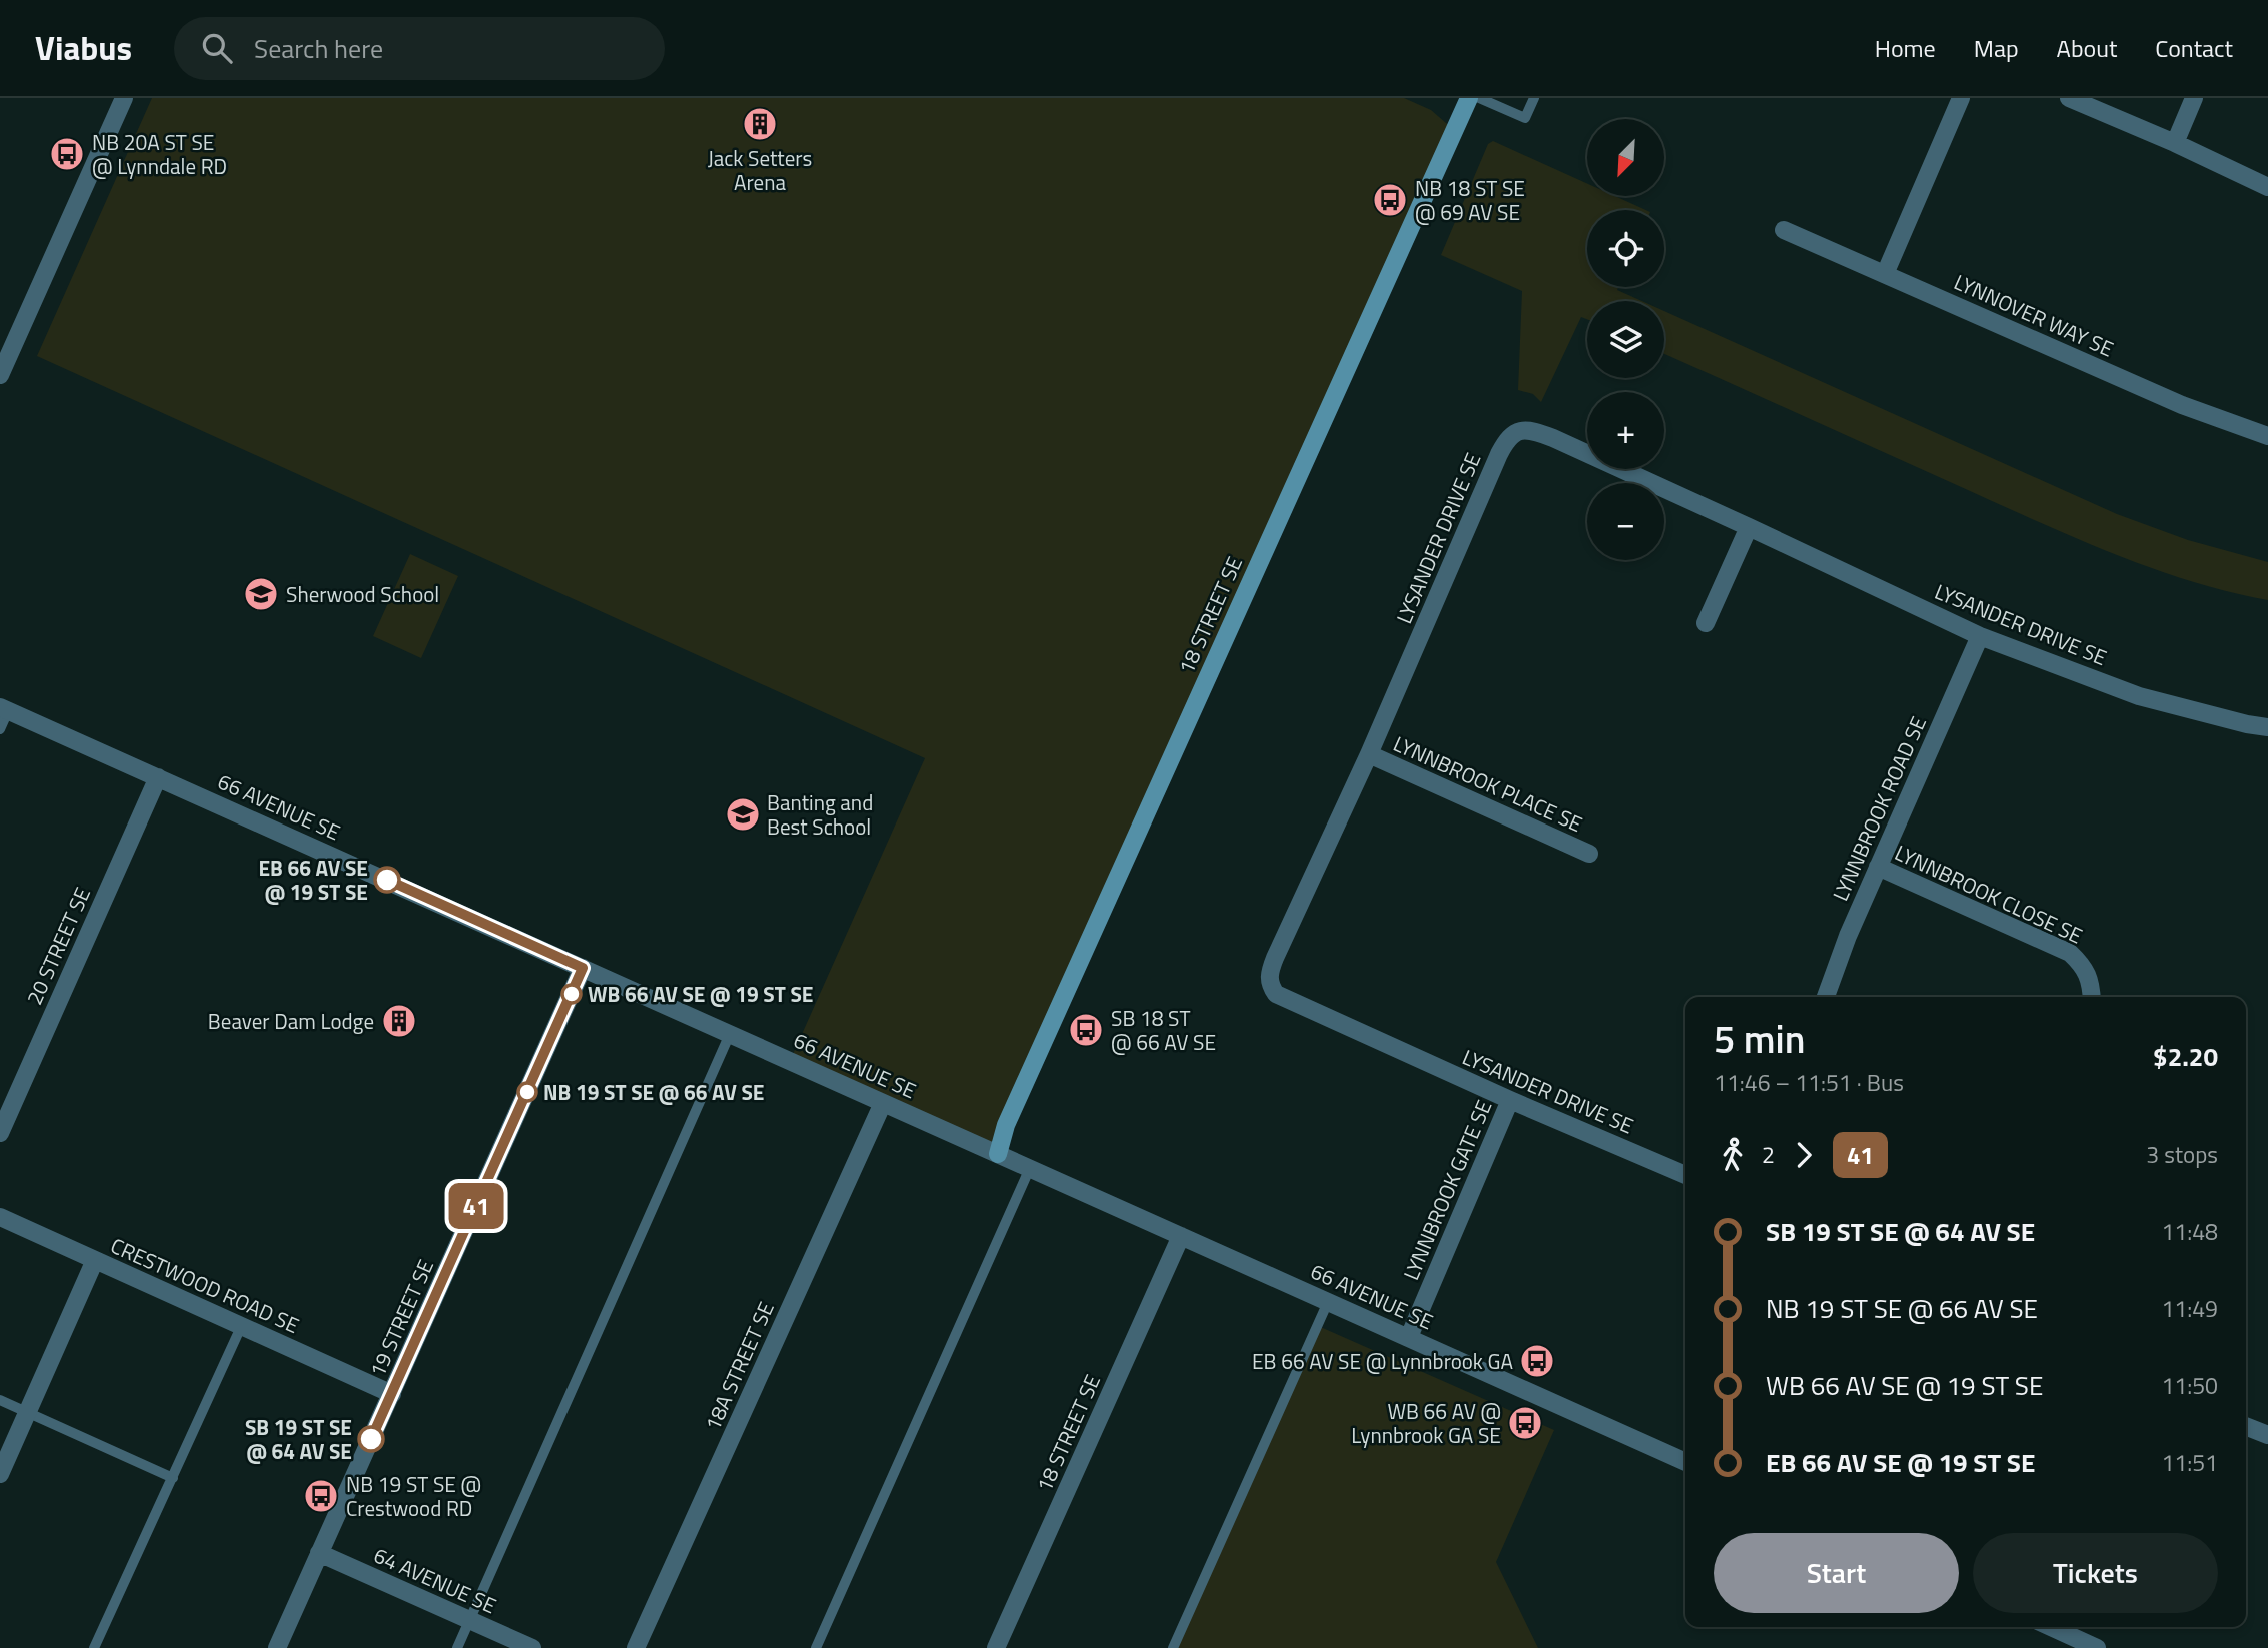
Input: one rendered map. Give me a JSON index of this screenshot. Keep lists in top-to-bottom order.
{
  "streets": {
    "street": [
      "LYNNOVER WAY SE",
      "LYSANDER DRIVE SE",
      "18 STREET SE",
      "LYNNBROOK PLACE SE",
      "66 AVENUE SE",
      "LYNNBROOK ROAD SE",
      "LYNNBROOK CLOSE SE",
      "20 STREET SE",
      "LYNNBROOK GATE SE",
      "CRESTWOOD ROAD SE",
      "19 STREET SE",
      "18A STREET SE",
      "64 AVENUE SE"
    ]
  },
  "crossings": [
    ["LYSANDER DRIVE SE", "LYNNBROOK PLACE SE"],
    ["LYSANDER DRIVE SE", "LYNNBROOK ROAD SE"],
    ["LYSANDER DRIVE SE", "LYNNBROOK GATE SE"],
    ["18 STREET SE", "66 AVENUE SE"],
    ["66 AVENUE SE", "20 STREET SE"],
    ["66 AVENUE SE", "LYNNBROOK GATE SE"],
    ["66 AVENUE SE", "19 STREET SE"],
    ["66 AVENUE SE", "18A STREET SE"],
    ["LYNNBROOK ROAD SE", "LYNNBROOK CLOSE SE"],
    ["CRESTWOOD ROAD SE", "19 STREET SE"],
    ["19 STREET SE", "64 AVENUE SE"]
  ],
  "places": {
    "building": ["Jack Setters Arena", "Beaver Dam Lodge"],
    "bus stop": [
      "NB 20A ST SE @ Lynndale RD",
      "NB 18 ST SE @ 69 AV SE",
      "SB 18 ST @ 66 AV SE",
      "EB 66 AV SE @ Lynnbrook GA",
      "WB 66 AV @ Lynnbrook GA SE",
      "NB 19 ST SE @ Crestwood RD"
    ],
    "school or university": ["Sherwood School", "Banting and Best School"],
    "other": [
      "EB 66 AV SE @ 19 ST SE",
      "WB 66 AV SE @ 19 ST SE",
      "NB 19 ST SE @ 66 AV SE",
      "SB 19 ST SE @ 64 AV SE"
    ]
  },
  "lines": ["bus line 41"],
  "north": "bottom left",
  "page": {
    "header": "Viabus",
    "search": "Search here",
    "nav": [
      "Home",
      "Map",
      "About",
      "Contact"
    ],
    "on_map": "41",
    "map_buttons": ["+", "−"],
    "heading": ["5 min", "11:46 – 11:51 · Bus", "$2.20"],
    "legs": ["2", "41", "3 stops"],
    "list": [
      {
        "name": "SB 19 ST SE @ 64 AV SE",
        "value": "11:48"
      },
      {
        "name": "NB 19 ST SE @ 66 AV SE",
        "value": "11:49"
      },
      {
        "name": "WB 66 AV SE @ 19 ST SE",
        "value": "11:50"
      },
      {
        "name": "EB 66 AV SE @ 19 ST SE",
        "value": "11:51"
      }
    ],
    "buttons": ["Start", "Tickets"]
  }
}
